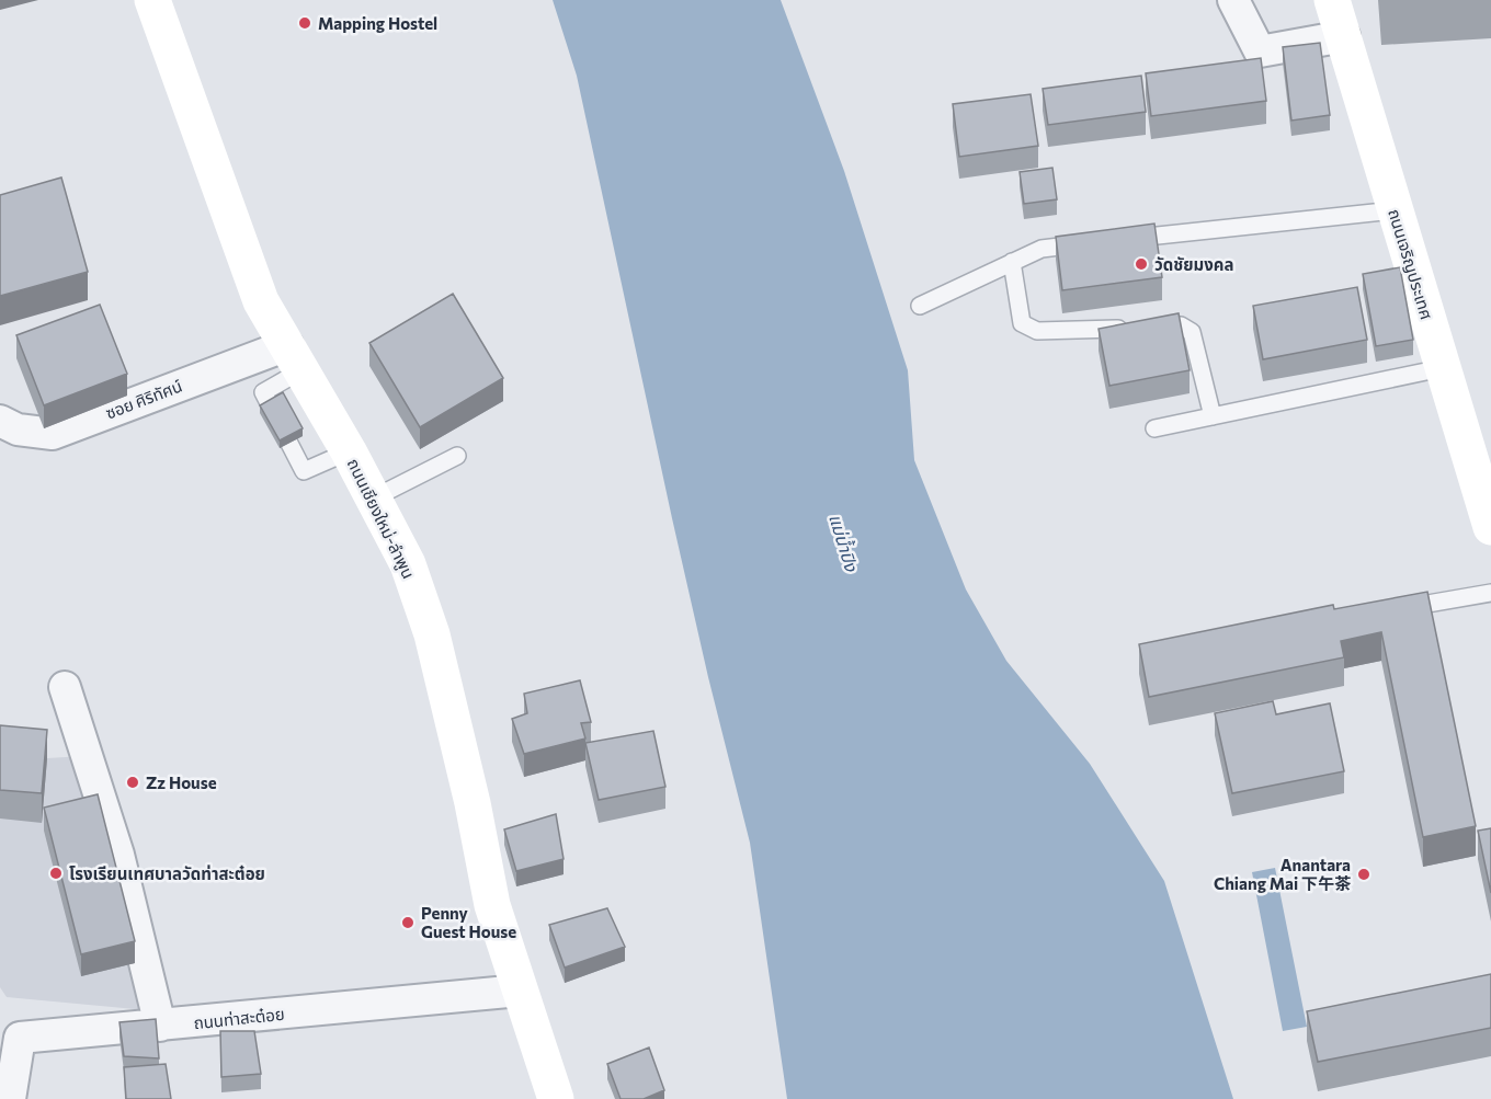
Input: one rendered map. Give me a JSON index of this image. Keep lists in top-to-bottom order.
{
  "streets": {
    "main road": ["ถนนเจริญประเทศ", "ถนนเชียงใหม่-ลำพูน"],
    "street": ["ซอย ศิริทัศน์", "ถนนท่าสะต๋อย"]
  },
  "crossings": [
    ["ซอย ศิริทัศน์", "ถนนเชียงใหม่-ลำพูน"],
    ["ถนนเชียงใหม่-ลำพูน", "ถนนท่าสะต๋อย"]
  ],
  "water": ["แม่น้ำปิง"],
  "places": [
    "Mapping Hostel",
    "วัดชัยมงคล",
    "Zz House",
    "โรงเรียนเทศบาลวัดท่าสะต๋อย",
    "Anantara Chiang Mai 下午茶",
    "Penny Guest House"
  ]
}
